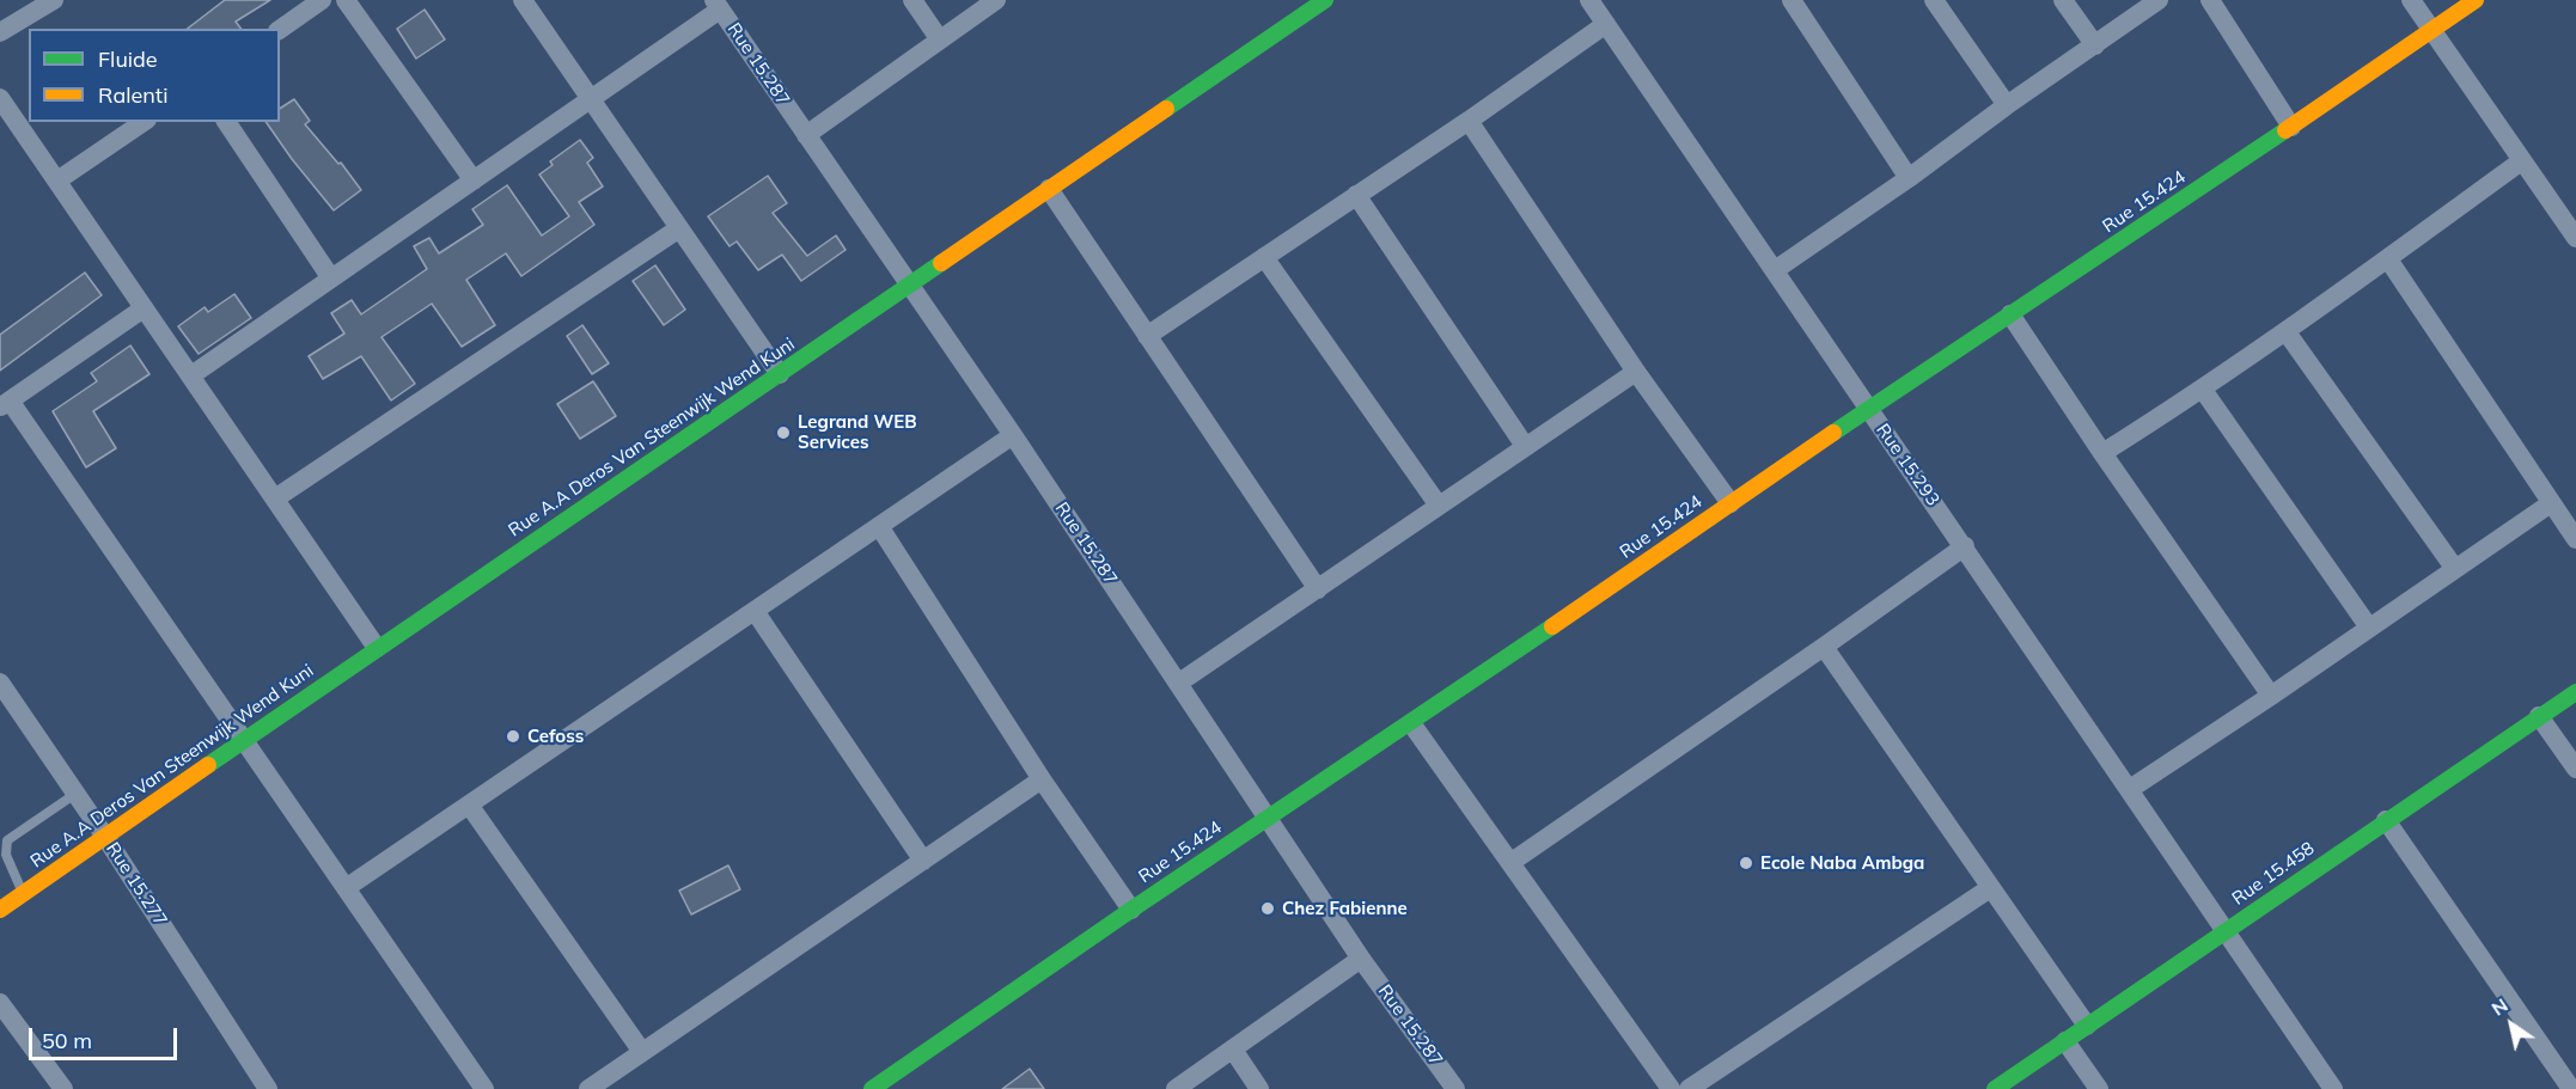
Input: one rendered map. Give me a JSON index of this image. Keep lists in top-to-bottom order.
{
  "streets": {
    "street": [
      "Rue 15.287",
      "Rue 15.424",
      "Rue A.A Deros Van Steenwijk Wend Kuni",
      "Rue 15.293",
      "Rue 15.458",
      "Rue 15.277"
    ]
  },
  "crossings": [
    ["Rue 15.287", "Rue 15.424"],
    ["Rue 15.287", "Rue A.A Deros Van Steenwijk Wend Kuni"],
    ["Rue 15.424", "Rue 15.293"],
    ["Rue A.A Deros Van Steenwijk Wend Kuni", "Rue 15.277"],
    ["Rue 15.293", "Rue 15.458"]
  ],
  "places": [
    "Legrand WEB Services",
    "Cefoss",
    "Ecole Naba Ambga",
    "Chez Fabienne"
  ],
  "legend": ["Fluide", "Ralenti"],
  "scale_bar": "50 m",
  "north": "top left"
}
